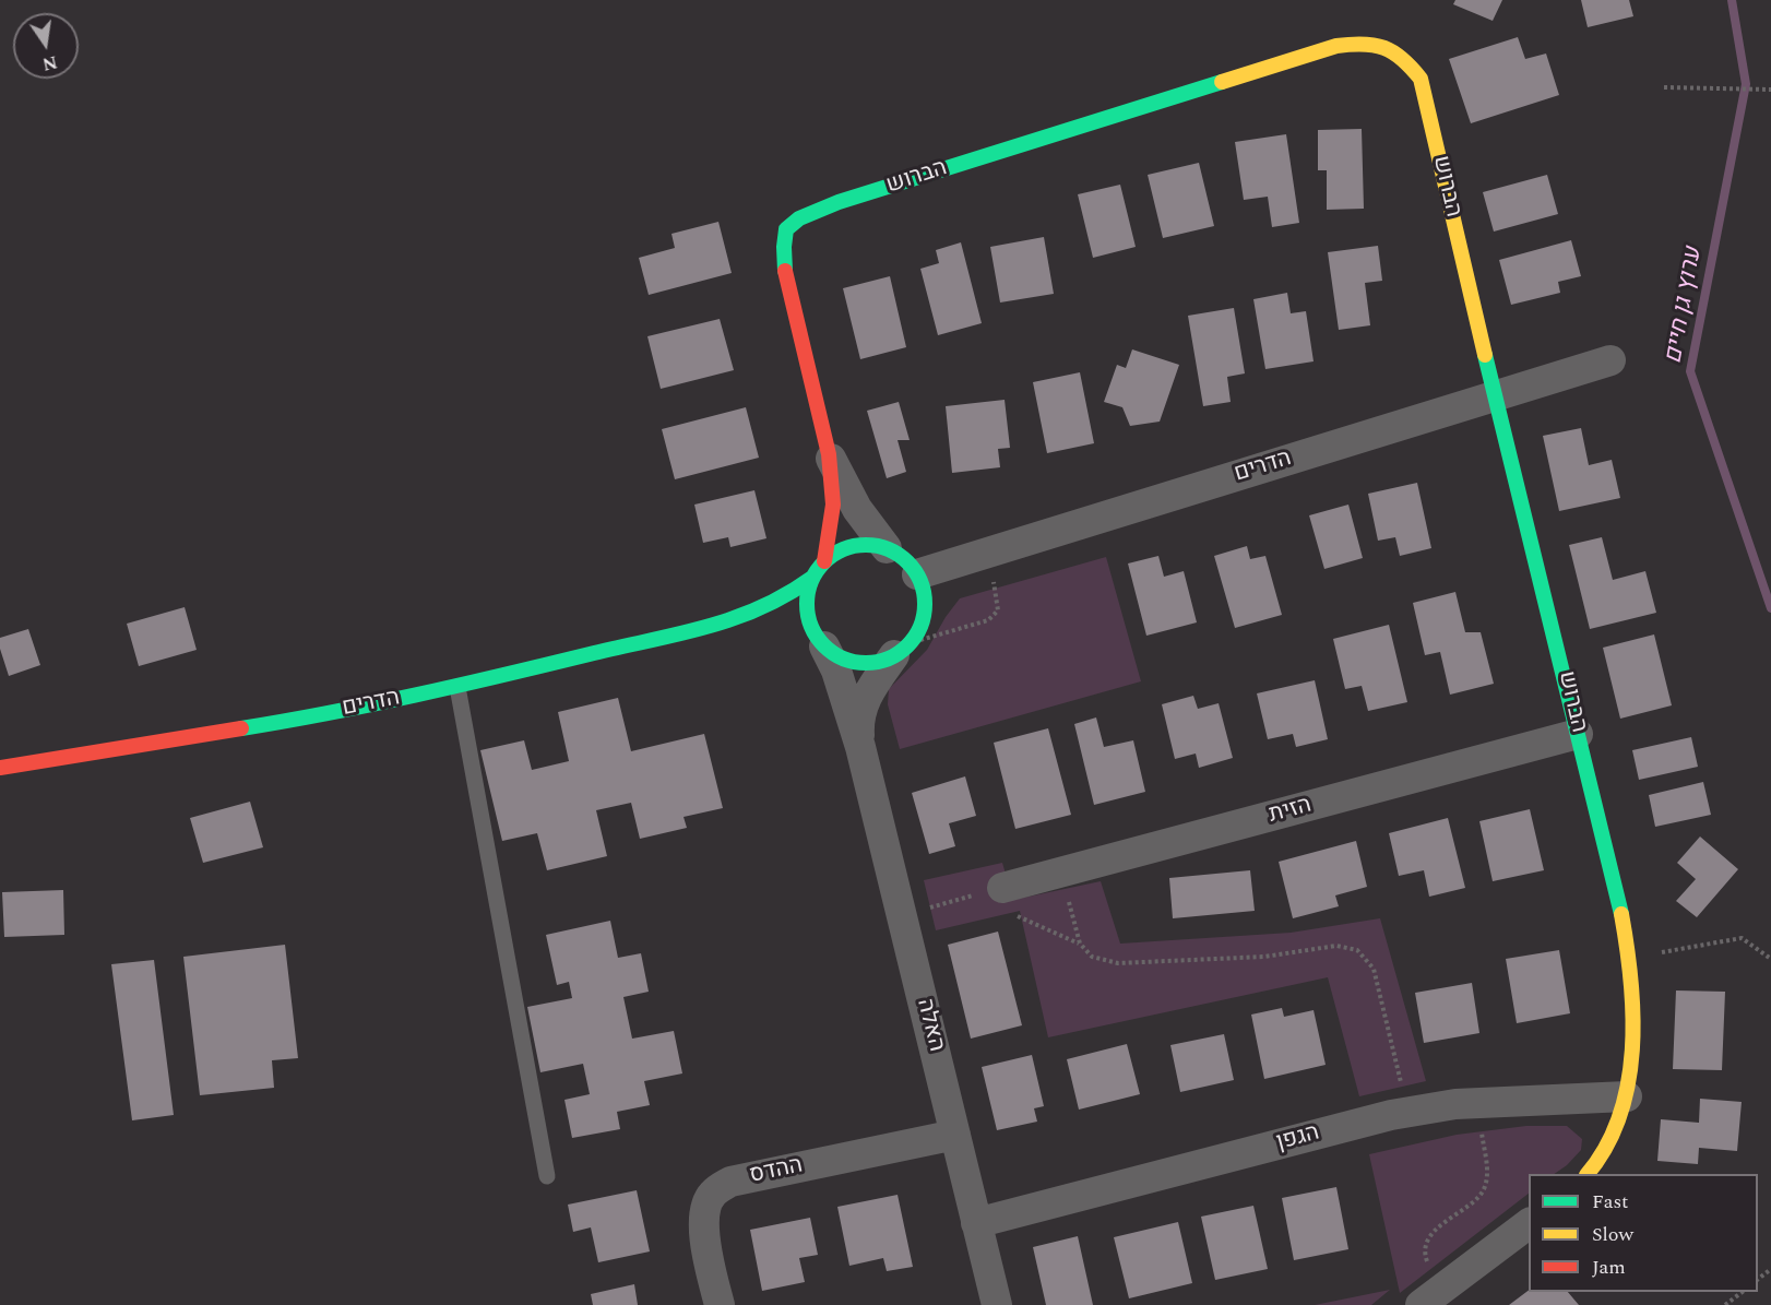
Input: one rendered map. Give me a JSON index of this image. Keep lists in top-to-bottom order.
{
  "streets": {
    "street": [
      "הברוש",
      "הדרים",
      "הזית",
      "האלה",
      "הגפן",
      "ההדס"
    ]
  },
  "crossings": [
    ["הברוש", "הדרים"],
    ["הברוש", "הזית"],
    ["הברוש", "האלה"],
    ["הברוש", "הגפן"],
    ["הדרים", "האלה"],
    ["האלה", "הגפן"],
    ["האלה", "ההדס"]
  ],
  "water": ["ערוץ גן חיים"],
  "legend": ["Fast", "Slow", "Jam"],
  "north": "bottom"
}
